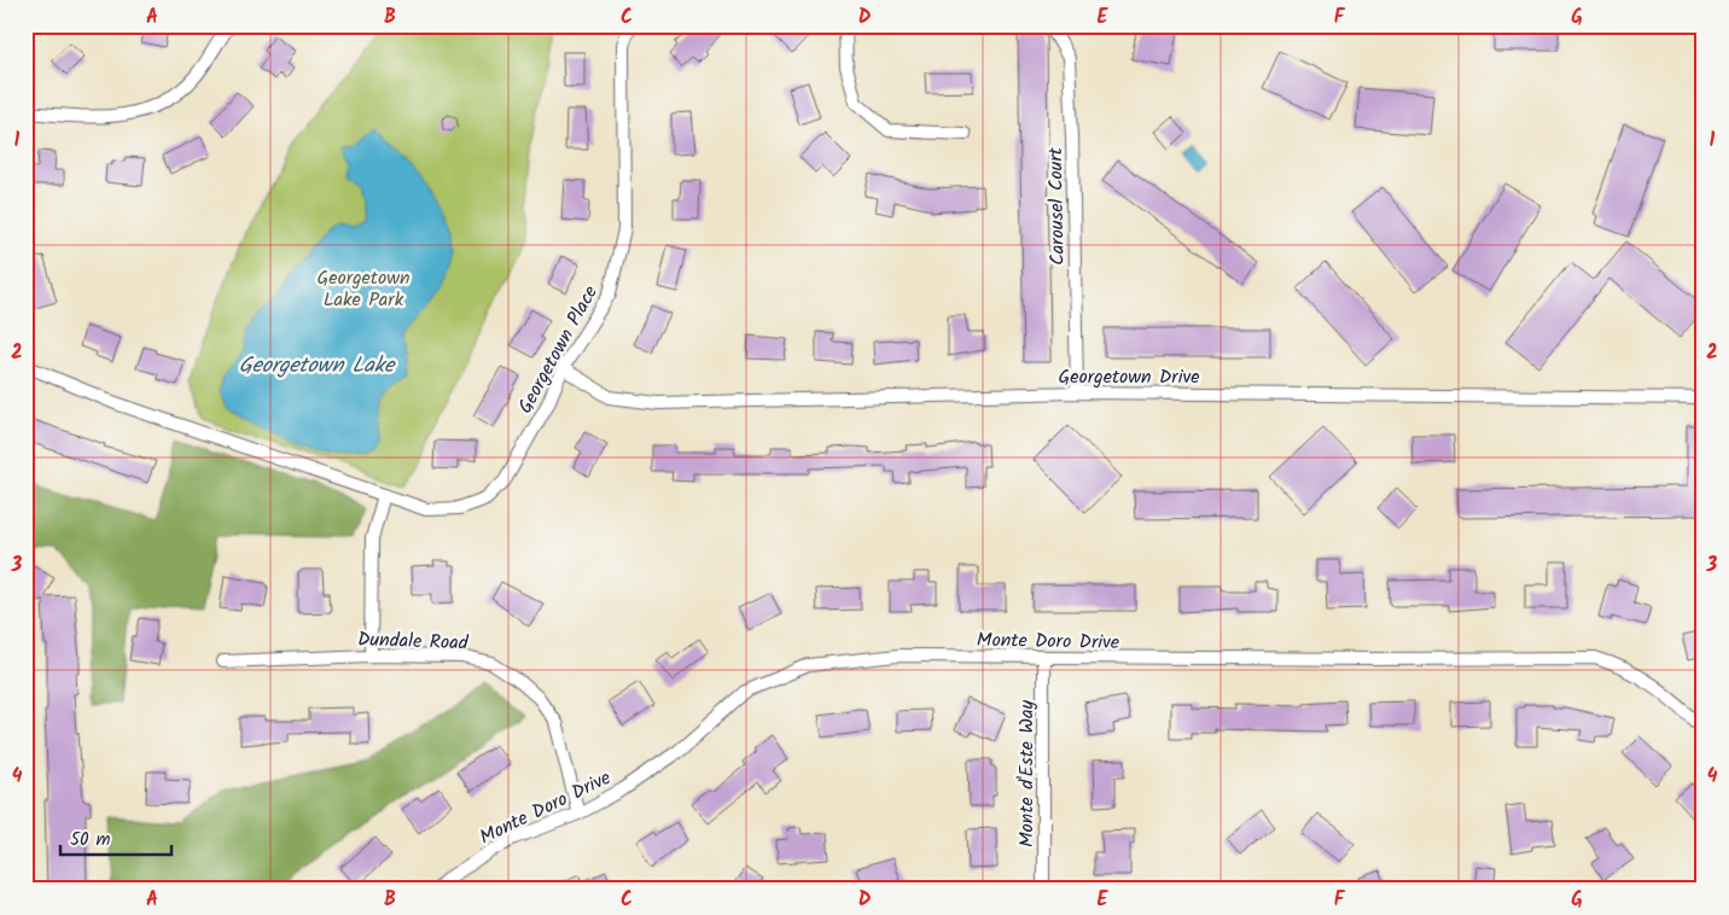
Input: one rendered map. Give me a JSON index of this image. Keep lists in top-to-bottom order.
{
  "streets": {
    "street": [
      "Carousel Court",
      "Georgetown Place",
      "Georgetown Drive",
      "Dundale Road",
      "Monte Doro Drive",
      "Monte d'Este Way"
    ]
  },
  "crossings": [
    ["Carousel Court", "Georgetown Drive"],
    ["Georgetown Place", "Georgetown Drive"],
    ["Dundale Road", "Monte Doro Drive"],
    ["Monte Doro Drive", "Monte d'Este Way"]
  ],
  "water": ["Georgetown Lake"],
  "parks": ["Georgetown Lake Park"],
  "scale_bar": "50 m",
  "grid": {
    "columns": [
      "A",
      "B",
      "C",
      "D",
      "E",
      "F",
      "G"
    ],
    "rows": [
      "1",
      "2",
      "3",
      "4"
    ]
  }
}
